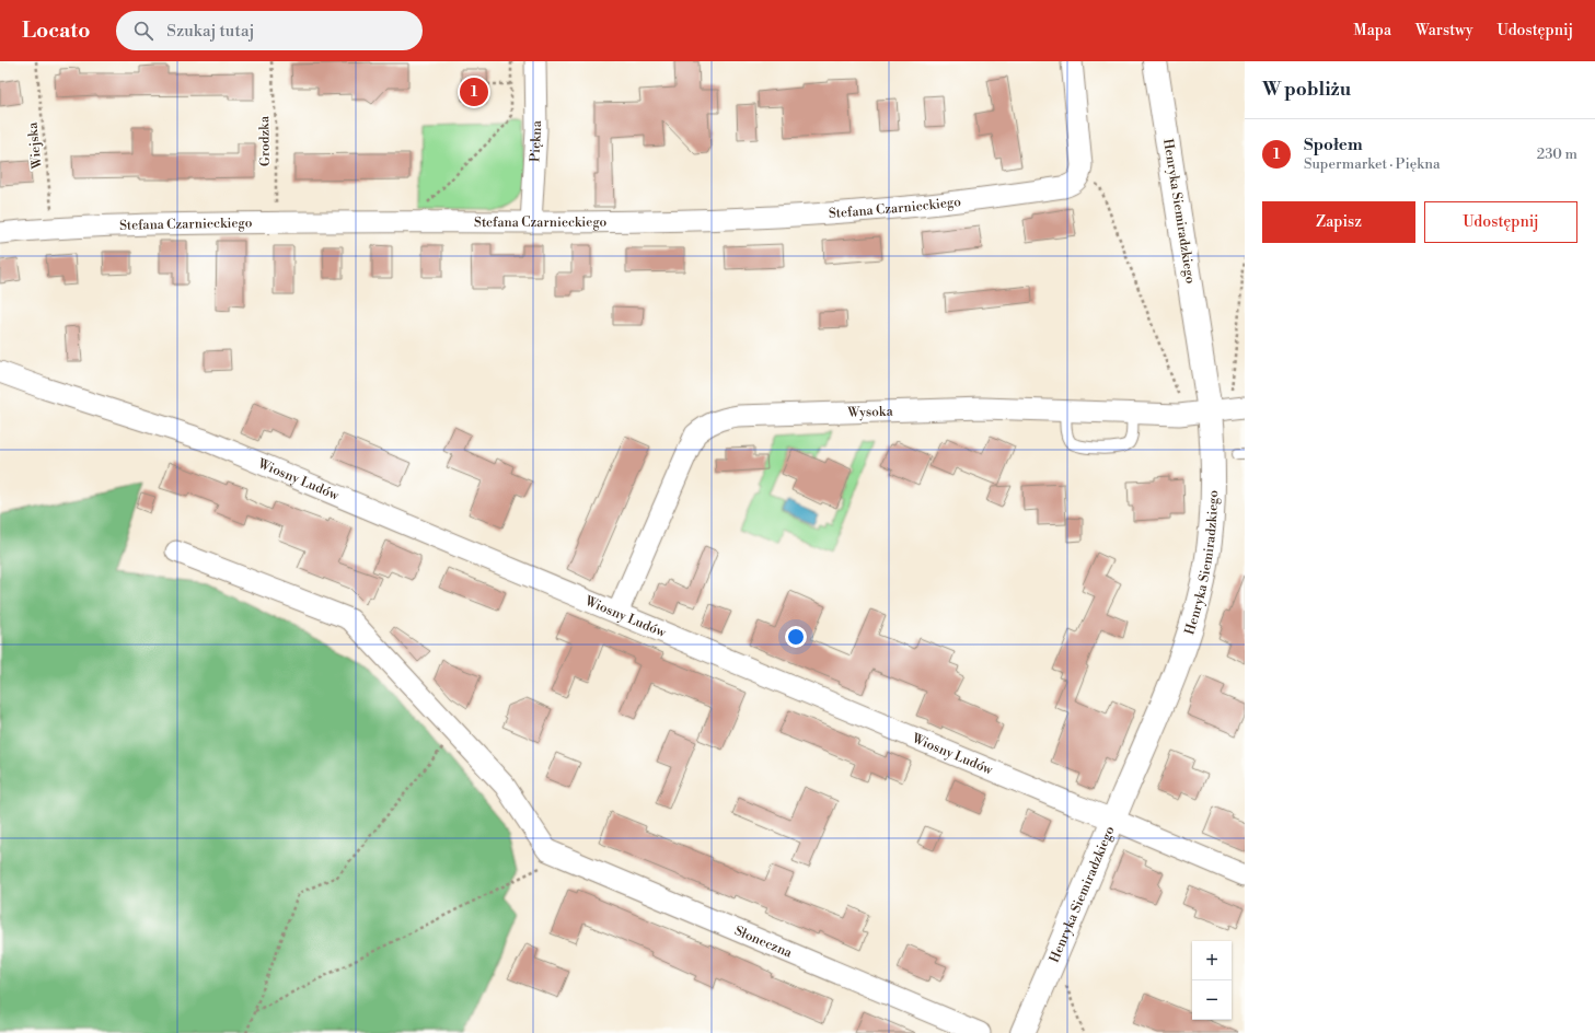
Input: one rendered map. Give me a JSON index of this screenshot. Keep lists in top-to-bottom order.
{
  "streets": {
    "main road": ["Henryka Siemiradzkiego"],
    "street": [
      "Piękna",
      "Stefana Czarnieckiego",
      "Wysoka",
      "Wiosny Ludów",
      "Słoneczna"
    ],
    "path": ["Grodzka", "Wiejska"]
  },
  "crossings": [
    ["Grodzka", "Stefana Czarnieckiego"],
    ["Piękna", "Stefana Czarnieckiego"],
    ["Wiejska", "Stefana Czarnieckiego"],
    ["Henryka Siemiradzkiego", "Wysoka"],
    ["Henryka Siemiradzkiego", "Wiosny Ludów"],
    ["Wysoka", "Wiosny Ludów"]
  ],
  "page": {
    "header": "Locato",
    "search": "Szukaj tutaj",
    "nav": ["Mapa", "Warstwy", "Udostępnij"],
    "heading": "W pobliżu",
    "pins": "1",
    "list": [
      {
        "mark": "1",
        "name": "Społem",
        "note": "Supermarket · Piękna",
        "value": "230 m"
      }
    ],
    "buttons": ["Zapisz", "Udostępnij"],
    "map_buttons": ["+", "−"]
  }
}
